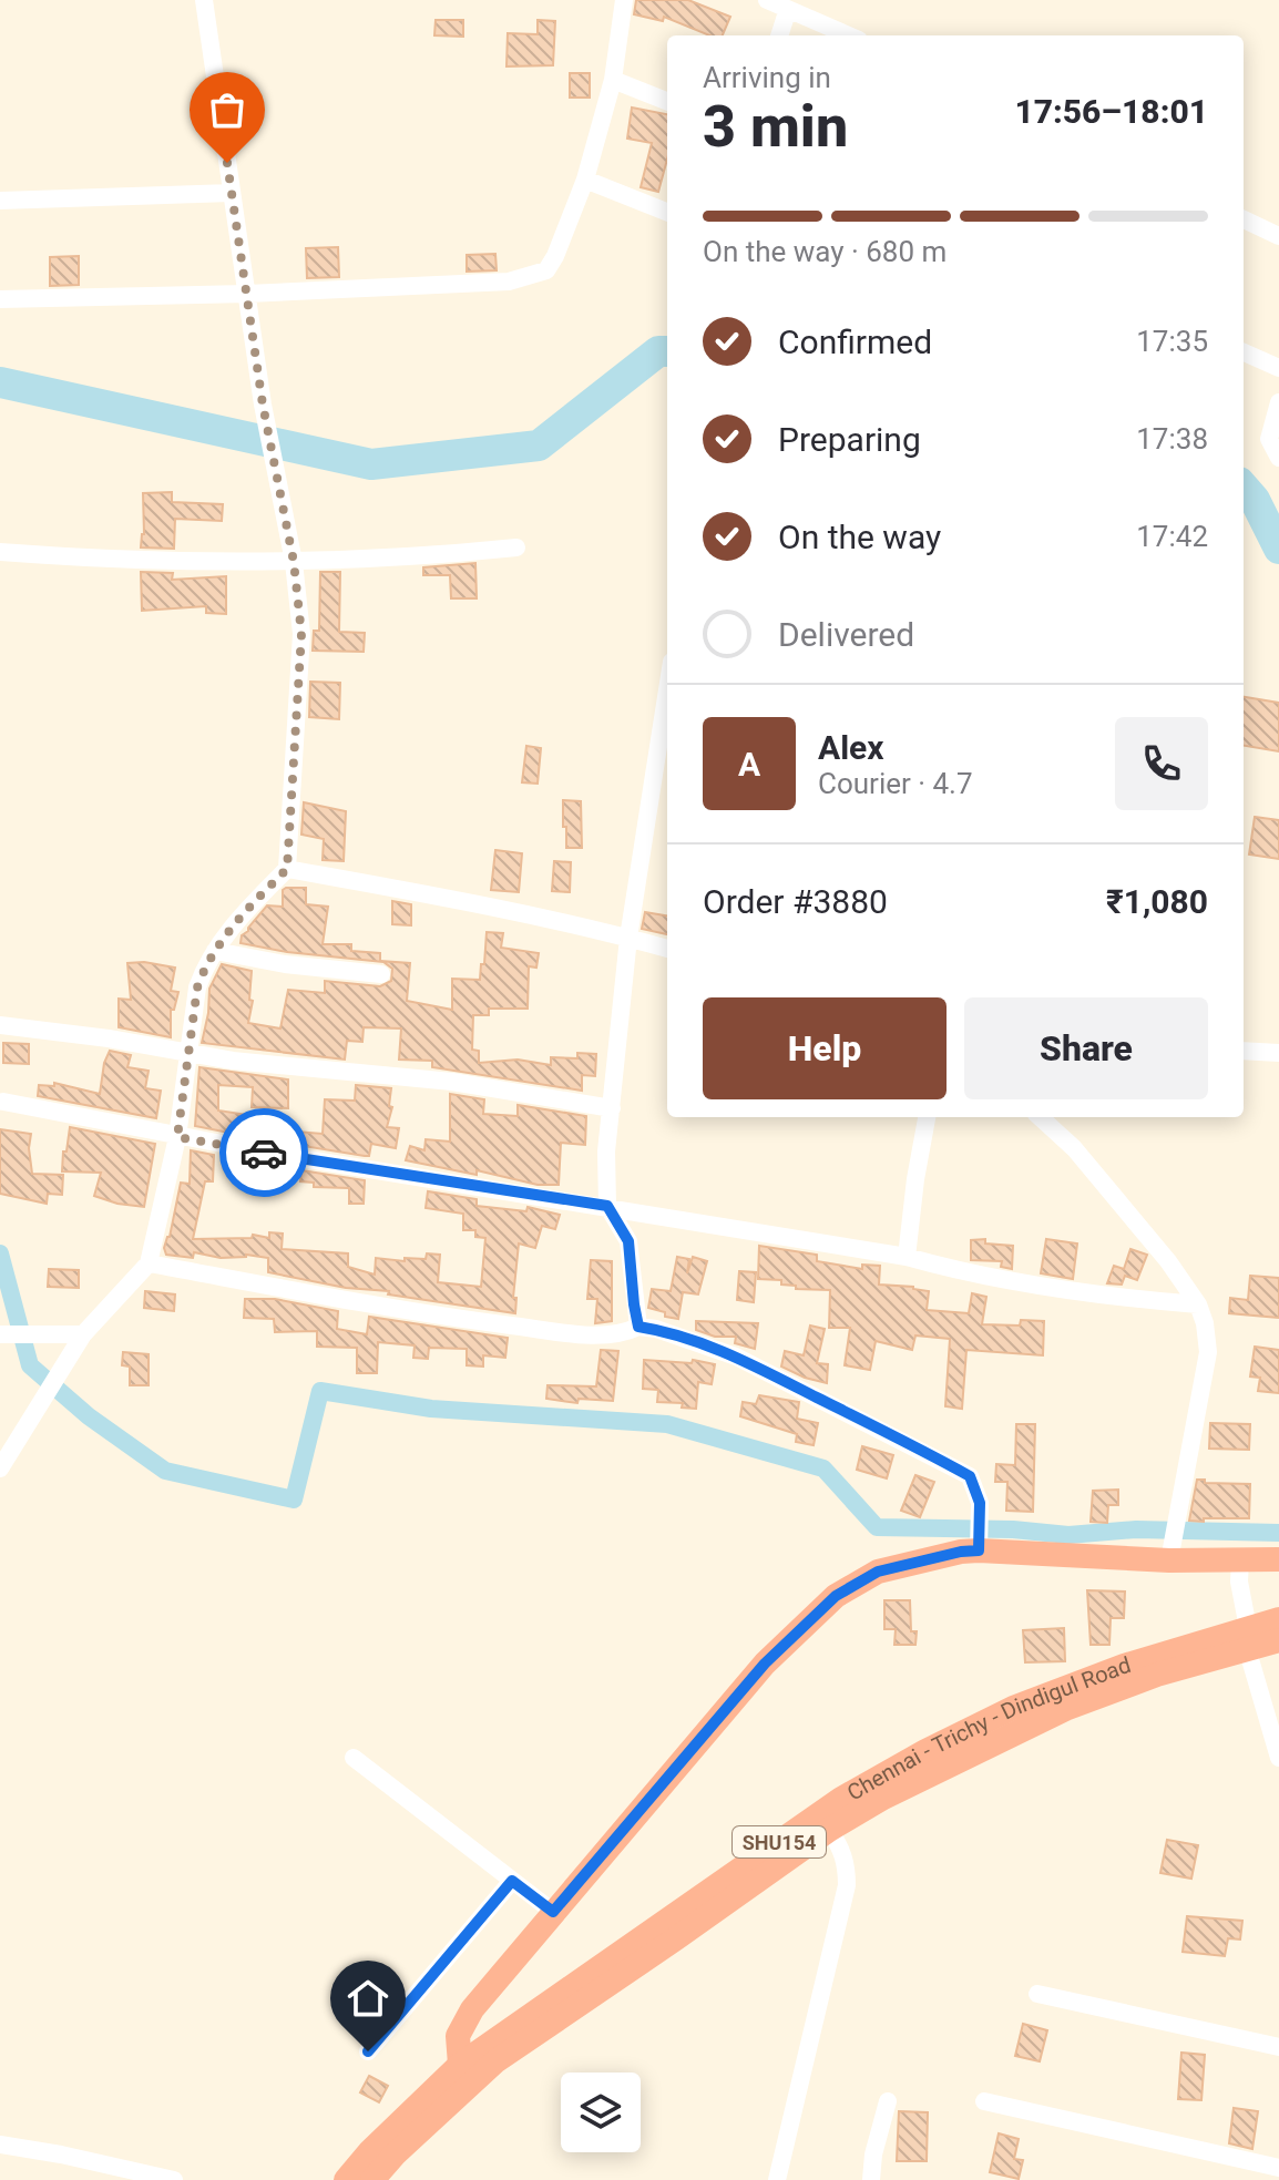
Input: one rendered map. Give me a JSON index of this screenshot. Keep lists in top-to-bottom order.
{
  "streets": {
    "highway": ["Chennai - Trichy - Dindigul Road", "SHU154"]
  },
  "page": {
    "heading": ["3 min", "Arriving in", "17:56–18:01"],
    "panel": [
      "Alex",
      "Courier · 4.7",
      "Order #3880",
      "₹1,080"
    ],
    "bar": "On the way · 680 m",
    "list": [
      ["Confirmed", "17:35"],
      ["Preparing", "17:38"],
      ["On the way", "17:42"],
      "Delivered"
    ],
    "round": "A",
    "buttons": ["Help", "Share"]
  }
}
